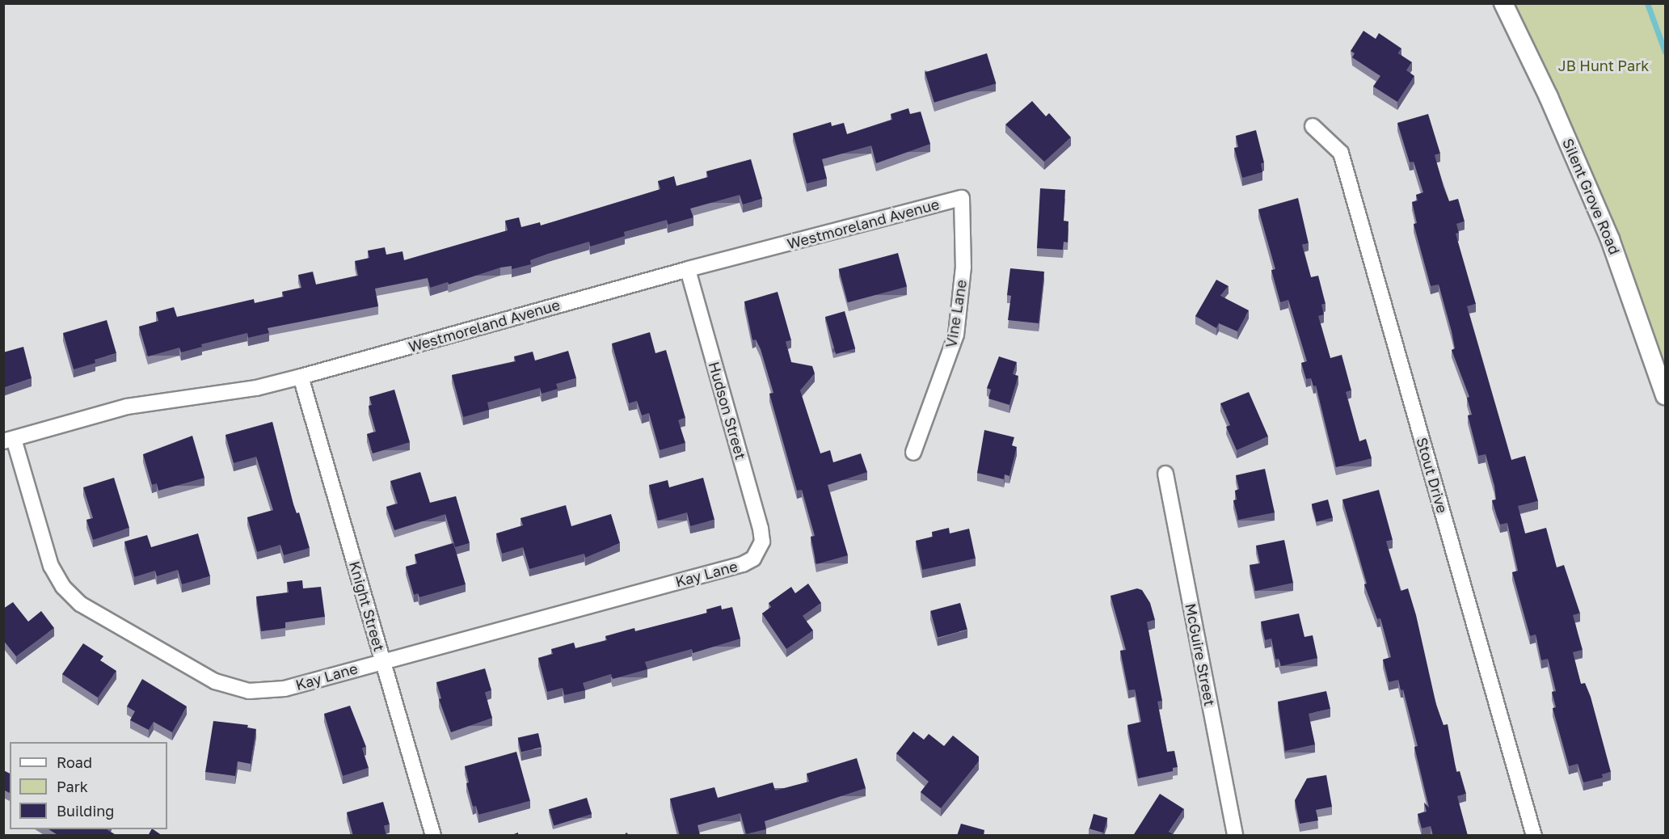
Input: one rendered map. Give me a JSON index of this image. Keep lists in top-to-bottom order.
{
  "streets": {
    "street": [
      "Silent Grove Road",
      "Westmoreland Avenue",
      "Vine Lane",
      "Hudson Street",
      "Stout Drive",
      "Kay Lane",
      "Knight Street",
      "McGuire Street"
    ]
  },
  "crossings": [
    ["Westmoreland Avenue", "Vine Lane"],
    ["Westmoreland Avenue", "Hudson Street"],
    ["Westmoreland Avenue", "Kay Lane"],
    ["Westmoreland Avenue", "Knight Street"],
    ["Hudson Street", "Kay Lane"],
    ["Kay Lane", "Knight Street"]
  ],
  "parks": ["JB Hunt Park"],
  "legend": ["Road", "Park", "Building"]
}
